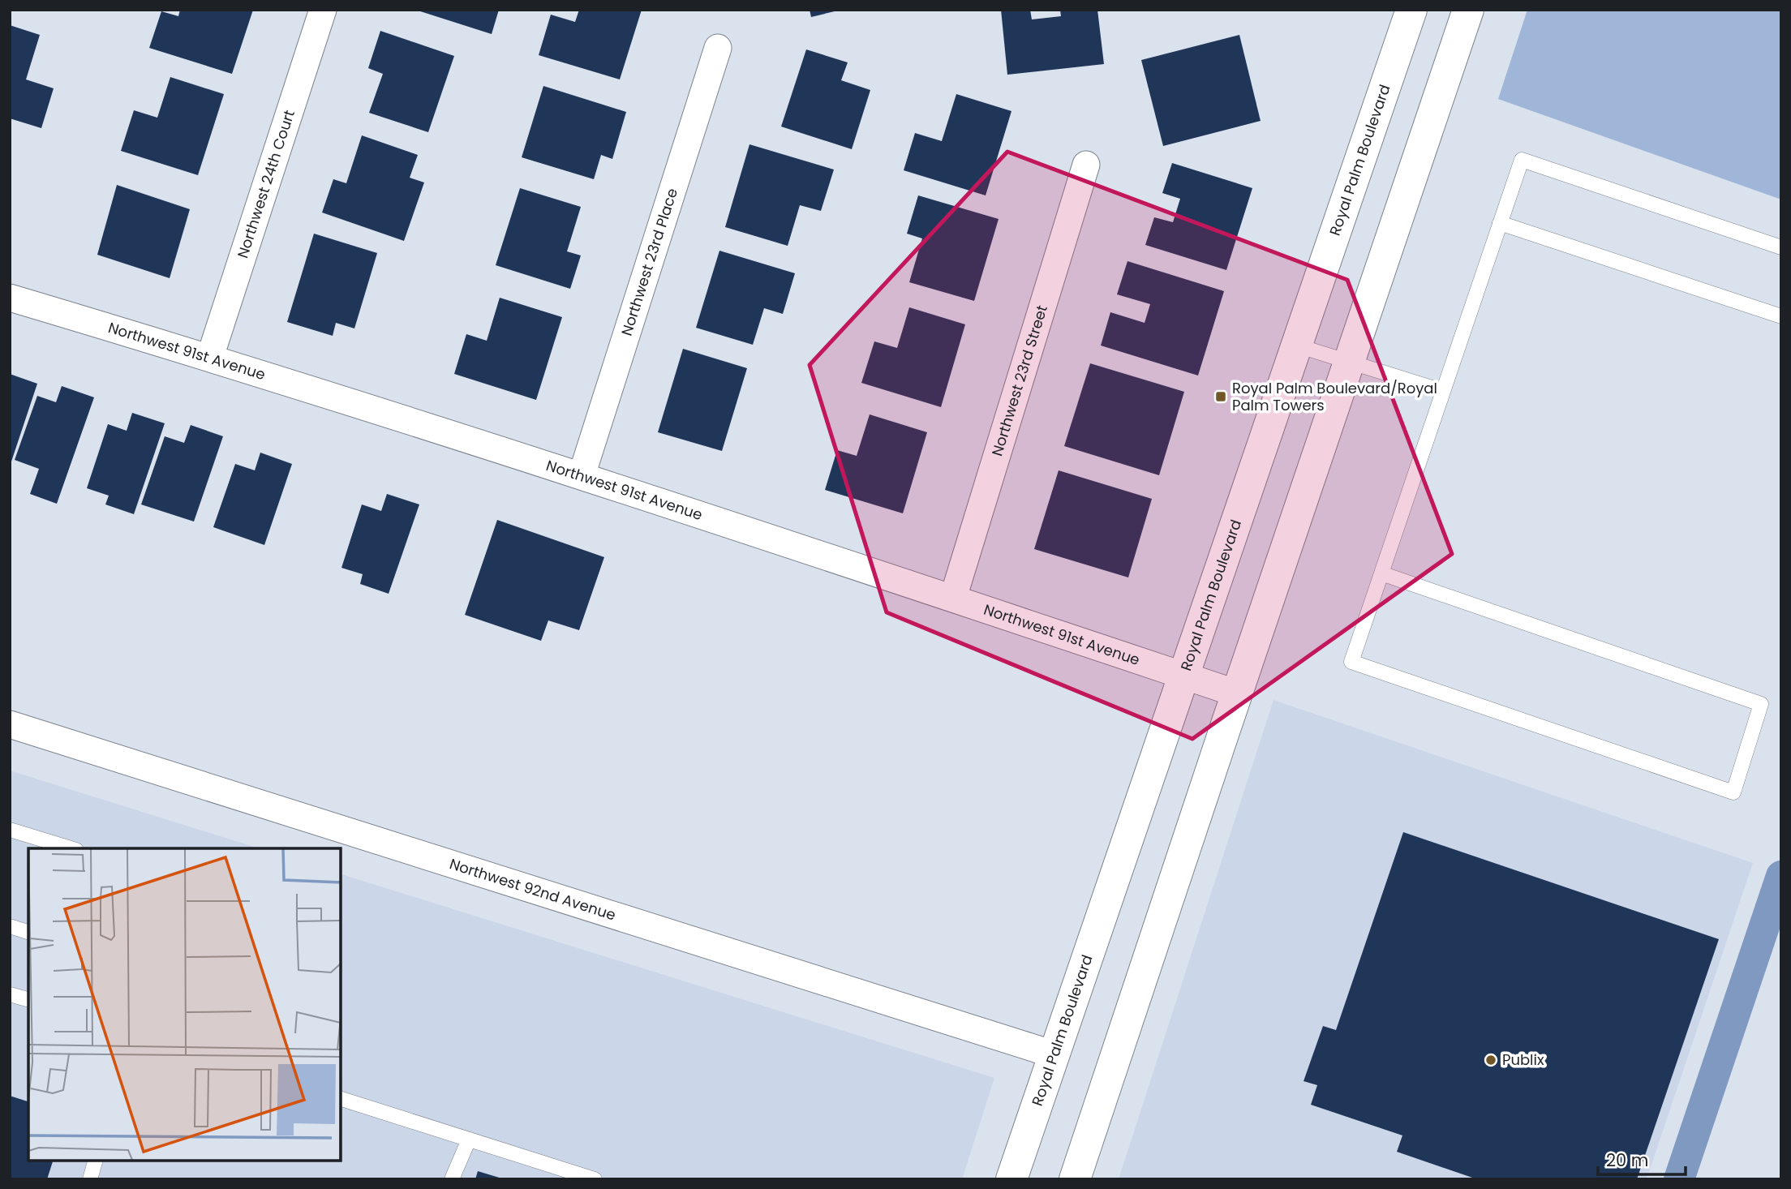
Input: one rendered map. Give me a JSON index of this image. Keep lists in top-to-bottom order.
{
  "streets": {
    "main road": ["Royal Palm Boulevard"],
    "street": [
      "Northwest 24th Court",
      "Northwest 23rd Place",
      "Northwest 91st Avenue",
      "Northwest 23rd Street",
      "Northwest 92nd Avenue"
    ]
  },
  "crossings": [
    ["Royal Palm Boulevard", "Northwest 91st Avenue"],
    ["Royal Palm Boulevard", "Northwest 92nd Avenue"],
    ["Northwest 24th Court", "Northwest 91st Avenue"],
    ["Northwest 23rd Place", "Northwest 91st Avenue"],
    ["Northwest 91st Avenue", "Northwest 23rd Street"]
  ],
  "places": {
    "transit": ["Royal Palm Boulevard/Royal Palm Towers"],
    "other": ["Publix"]
  },
  "scale_bar": "20 m"
}
